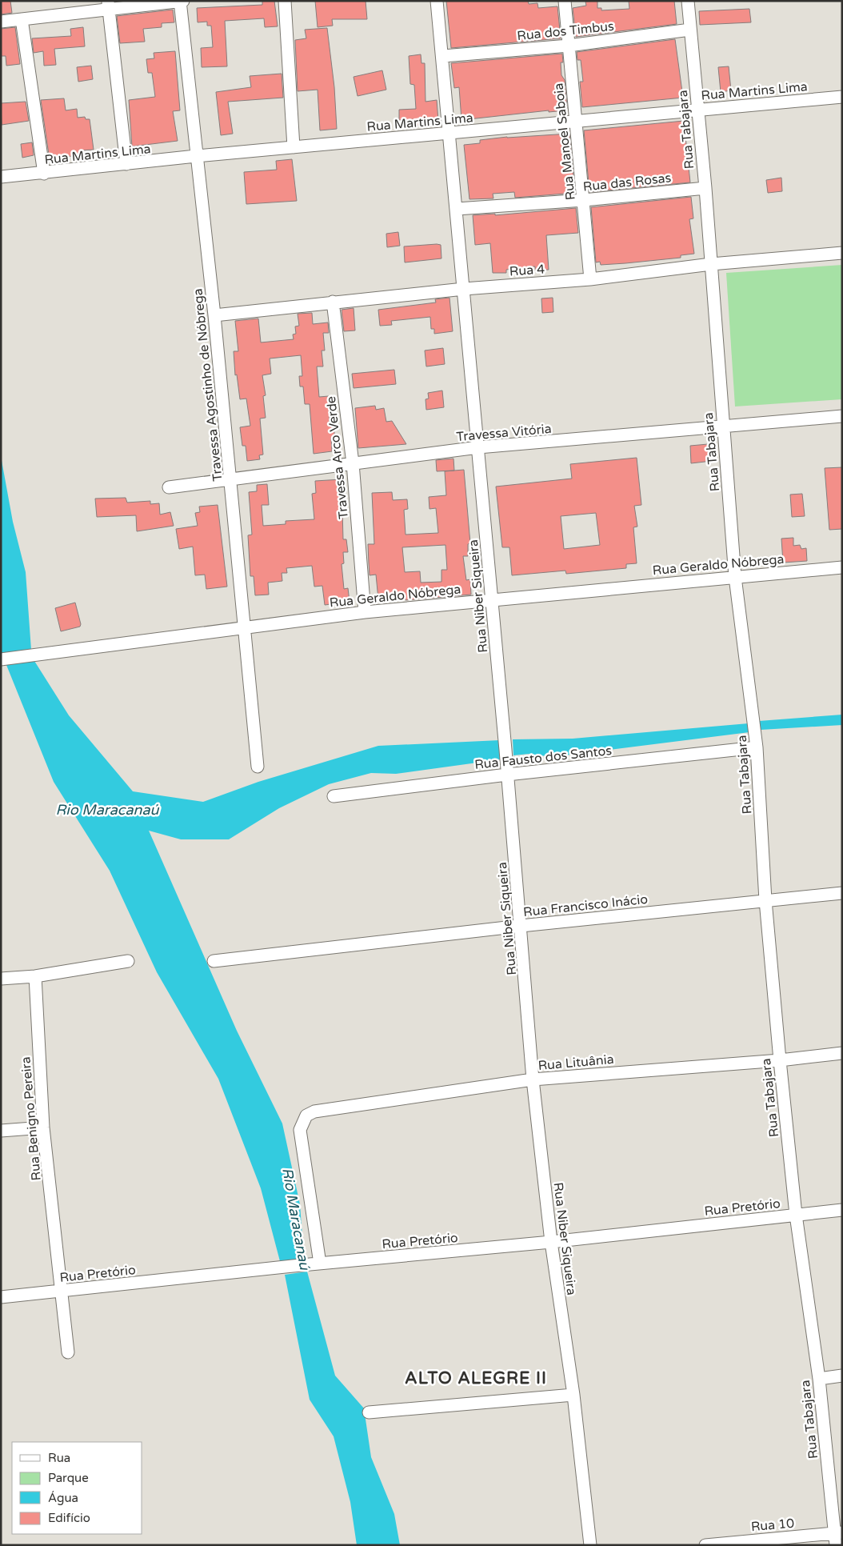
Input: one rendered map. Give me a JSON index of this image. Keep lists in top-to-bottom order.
{
  "streets": {
    "street": [
      "Rua dos Timbus",
      "Rua Martins Lima",
      "Rua Tabajara",
      "Rua Manoel Saboia",
      "Rua das Rosas",
      "Rua 4",
      "Travessa Agostinho de Nóbrega",
      "Travessa Vitória",
      "Travessa Arco Verde",
      "Rua Geraldo Nóbrega",
      "Rua Niber Siqueira",
      "Rua Fausto dos Santos",
      "Rua Francisco Inácio",
      "Rua Lituânia",
      "Rua Benigno Pereira",
      "Rua Pretório",
      "Rua 10"
    ]
  },
  "crossings": [
    ["Rua dos Timbus", "Rua Tabajara"],
    ["Rua dos Timbus", "Rua Manoel Saboia"],
    ["Rua dos Timbus", "Rua Niber Siqueira"],
    ["Rua Martins Lima", "Rua Tabajara"],
    ["Rua Martins Lima", "Rua Manoel Saboia"],
    ["Rua Martins Lima", "Travessa Agostinho de Nóbrega"],
    ["Rua Martins Lima", "Rua Niber Siqueira"],
    ["Rua Tabajara", "Rua das Rosas"],
    ["Rua Tabajara", "Rua 4"],
    ["Rua Tabajara", "Travessa Vitória"],
    ["Rua Tabajara", "Rua Geraldo Nóbrega"],
    ["Rua Tabajara", "Rua Fausto dos Santos"],
    ["Rua Tabajara", "Rua Francisco Inácio"],
    ["Rua Tabajara", "Rua Lituânia"],
    ["Rua Tabajara", "Rua Pretório"],
    ["Rua Tabajara", "Rua 10"],
    ["Rua Manoel Saboia", "Rua das Rosas"],
    ["Rua Manoel Saboia", "Rua 4"],
    ["Rua das Rosas", "Rua Niber Siqueira"],
    ["Rua 4", "Travessa Agostinho de Nóbrega"],
    ["Rua 4", "Travessa Arco Verde"],
    ["Rua 4", "Rua Niber Siqueira"],
    ["Travessa Agostinho de Nóbrega", "Travessa Vitória"],
    ["Travessa Agostinho de Nóbrega", "Rua Geraldo Nóbrega"],
    ["Travessa Vitória", "Travessa Arco Verde"],
    ["Travessa Vitória", "Rua Niber Siqueira"],
    ["Travessa Arco Verde", "Rua Geraldo Nóbrega"],
    ["Rua Geraldo Nóbrega", "Rua Niber Siqueira"],
    ["Rua Niber Siqueira", "Rua Fausto dos Santos"],
    ["Rua Niber Siqueira", "Rua Francisco Inácio"],
    ["Rua Niber Siqueira", "Rua Lituânia"],
    ["Rua Niber Siqueira", "Rua Pretório"],
    ["Rua Lituânia", "Rua Pretório"],
    ["Rua Benigno Pereira", "Rua Pretório"]
  ],
  "districts": ["ALTO ALEGRE II"],
  "water": ["Rio Maracanaú"],
  "legend": [
    "Rua",
    "Parque",
    "Água",
    "Edifício"
  ]
}
